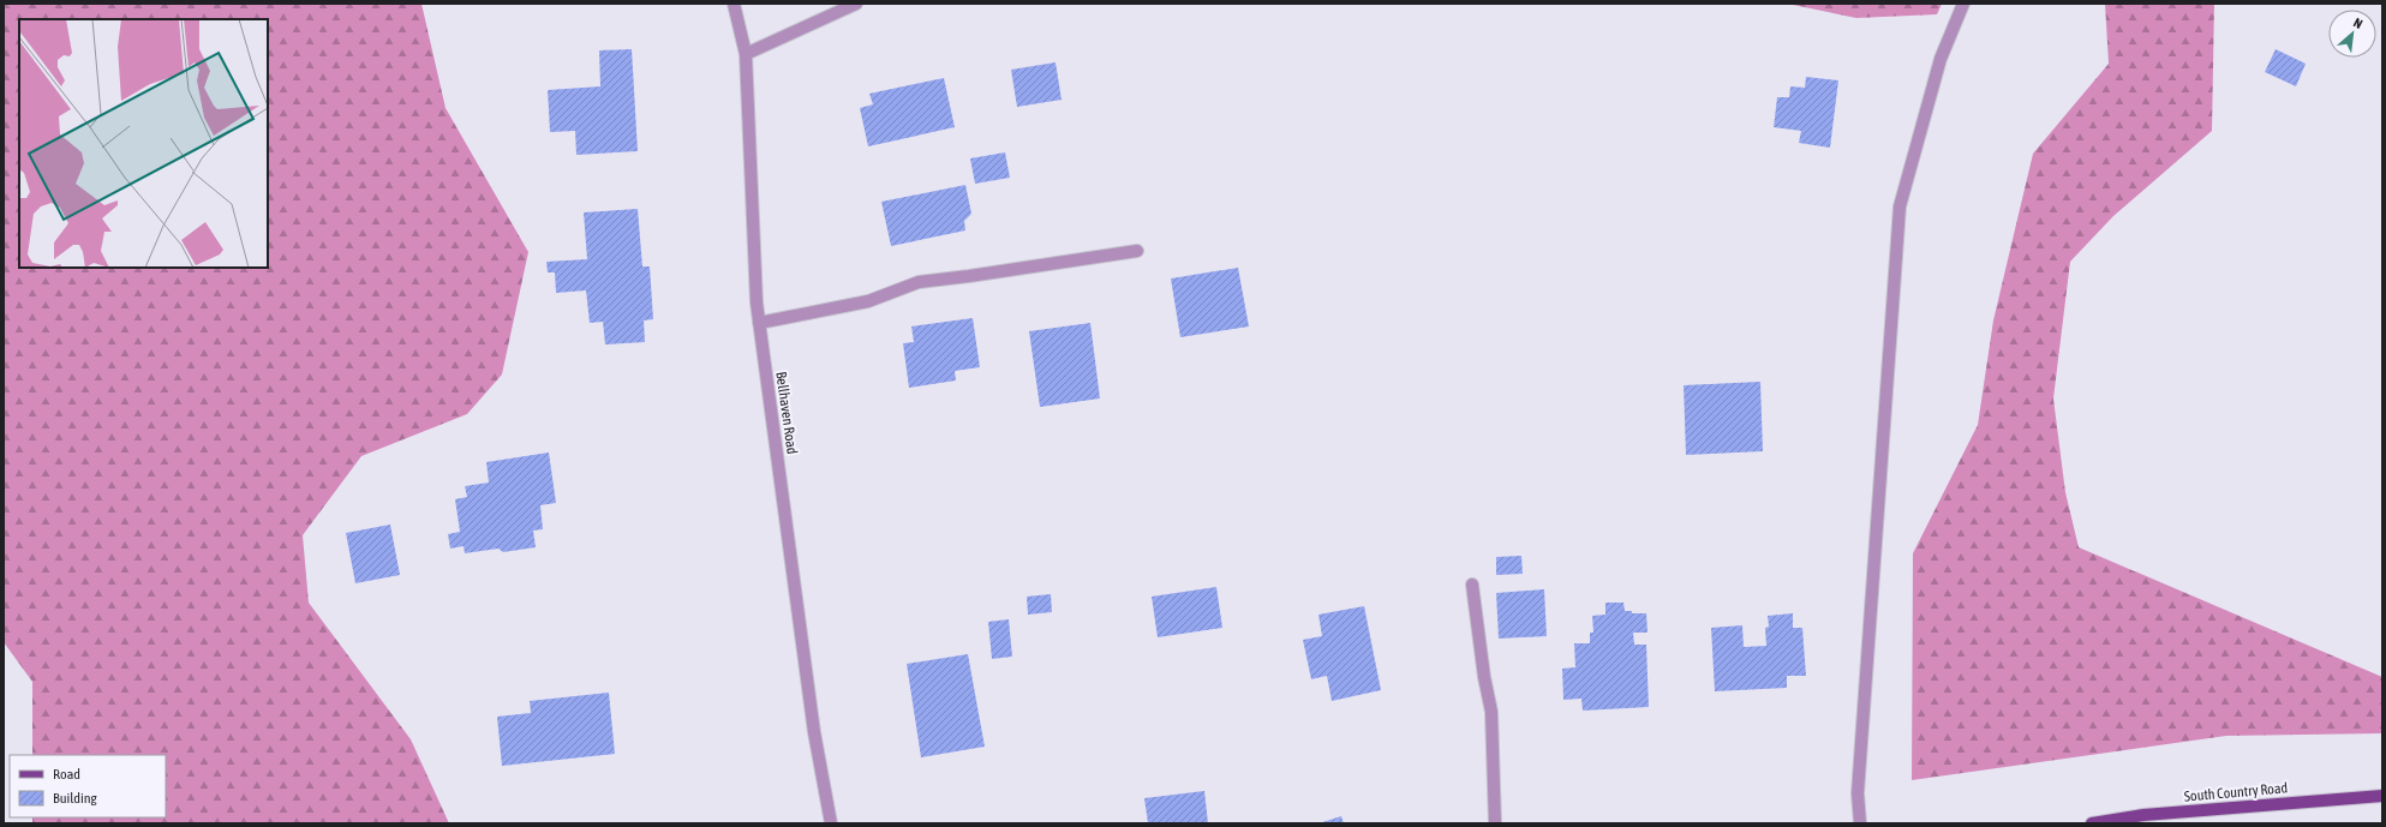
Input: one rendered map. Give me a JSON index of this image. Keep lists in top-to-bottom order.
{
  "streets": {
    "main road": ["South Country Road"],
    "street": ["Bellhaven Road"]
  },
  "legend": ["Road", "Building"],
  "north": "top right"
}
